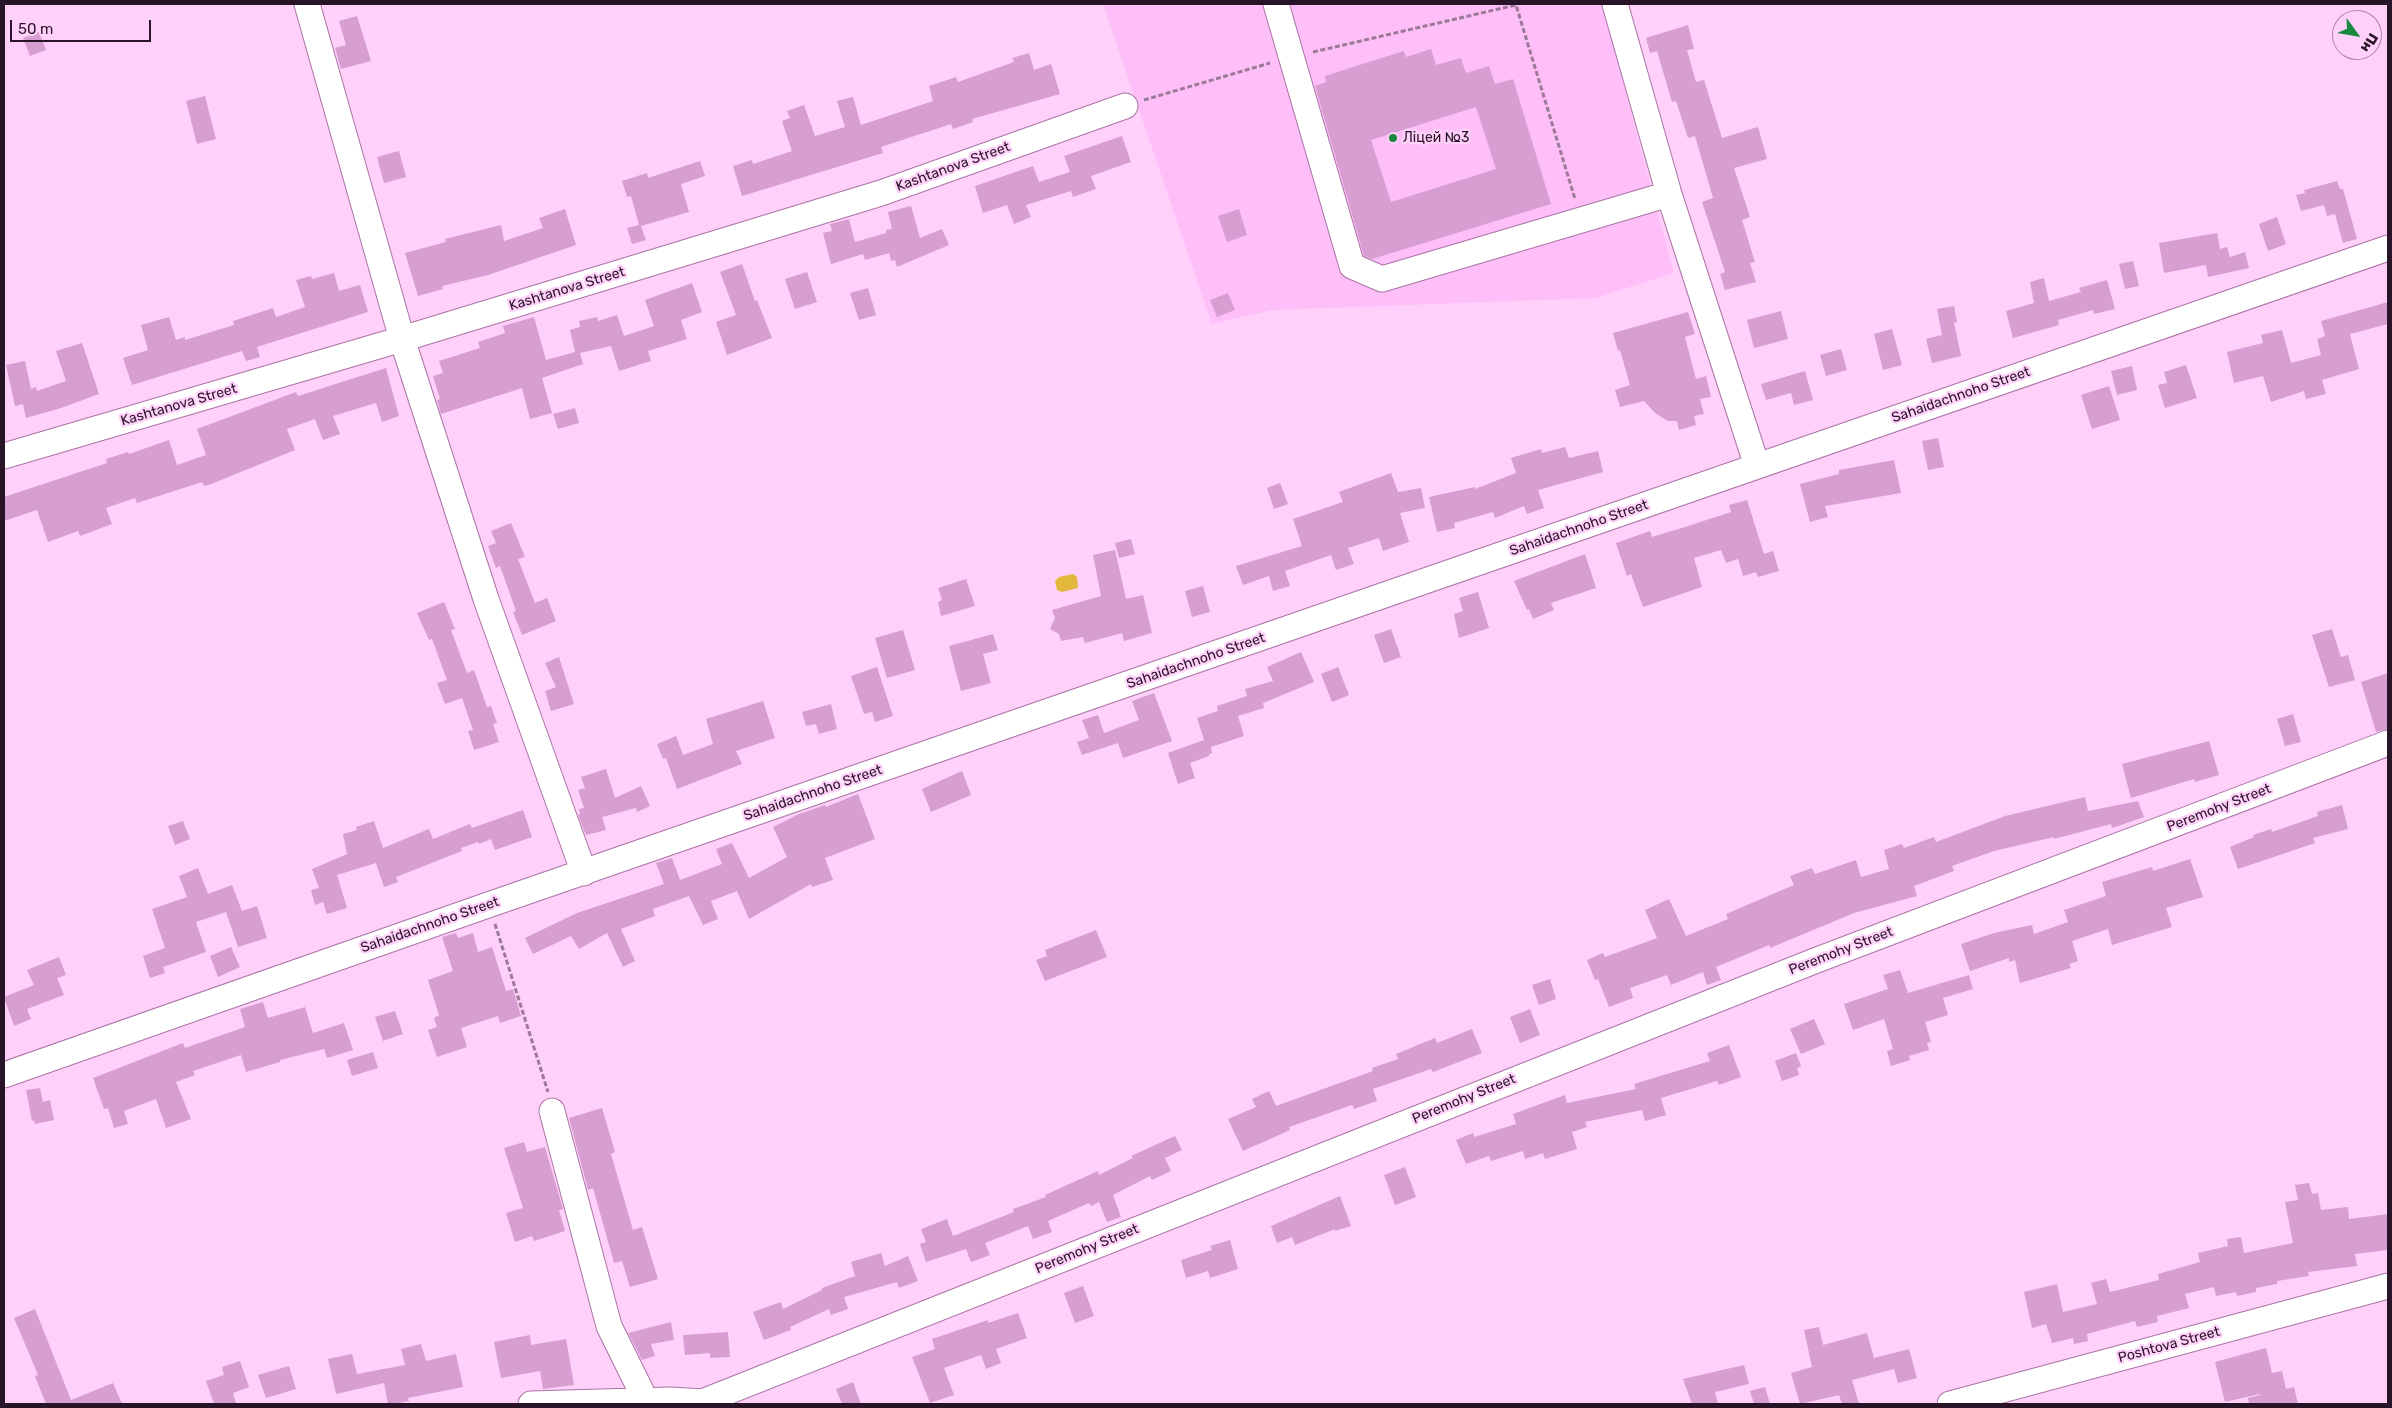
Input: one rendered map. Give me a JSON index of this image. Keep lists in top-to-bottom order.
{
  "streets": {
    "street": [
      "Kashtanova Street",
      "Sahaidachnoho Street",
      "Peremohy Street",
      "Poshtova Street"
    ]
  },
  "places": ["Ліцей №3"],
  "scale_bar": "50 m",
  "north": "bottom right"
}
